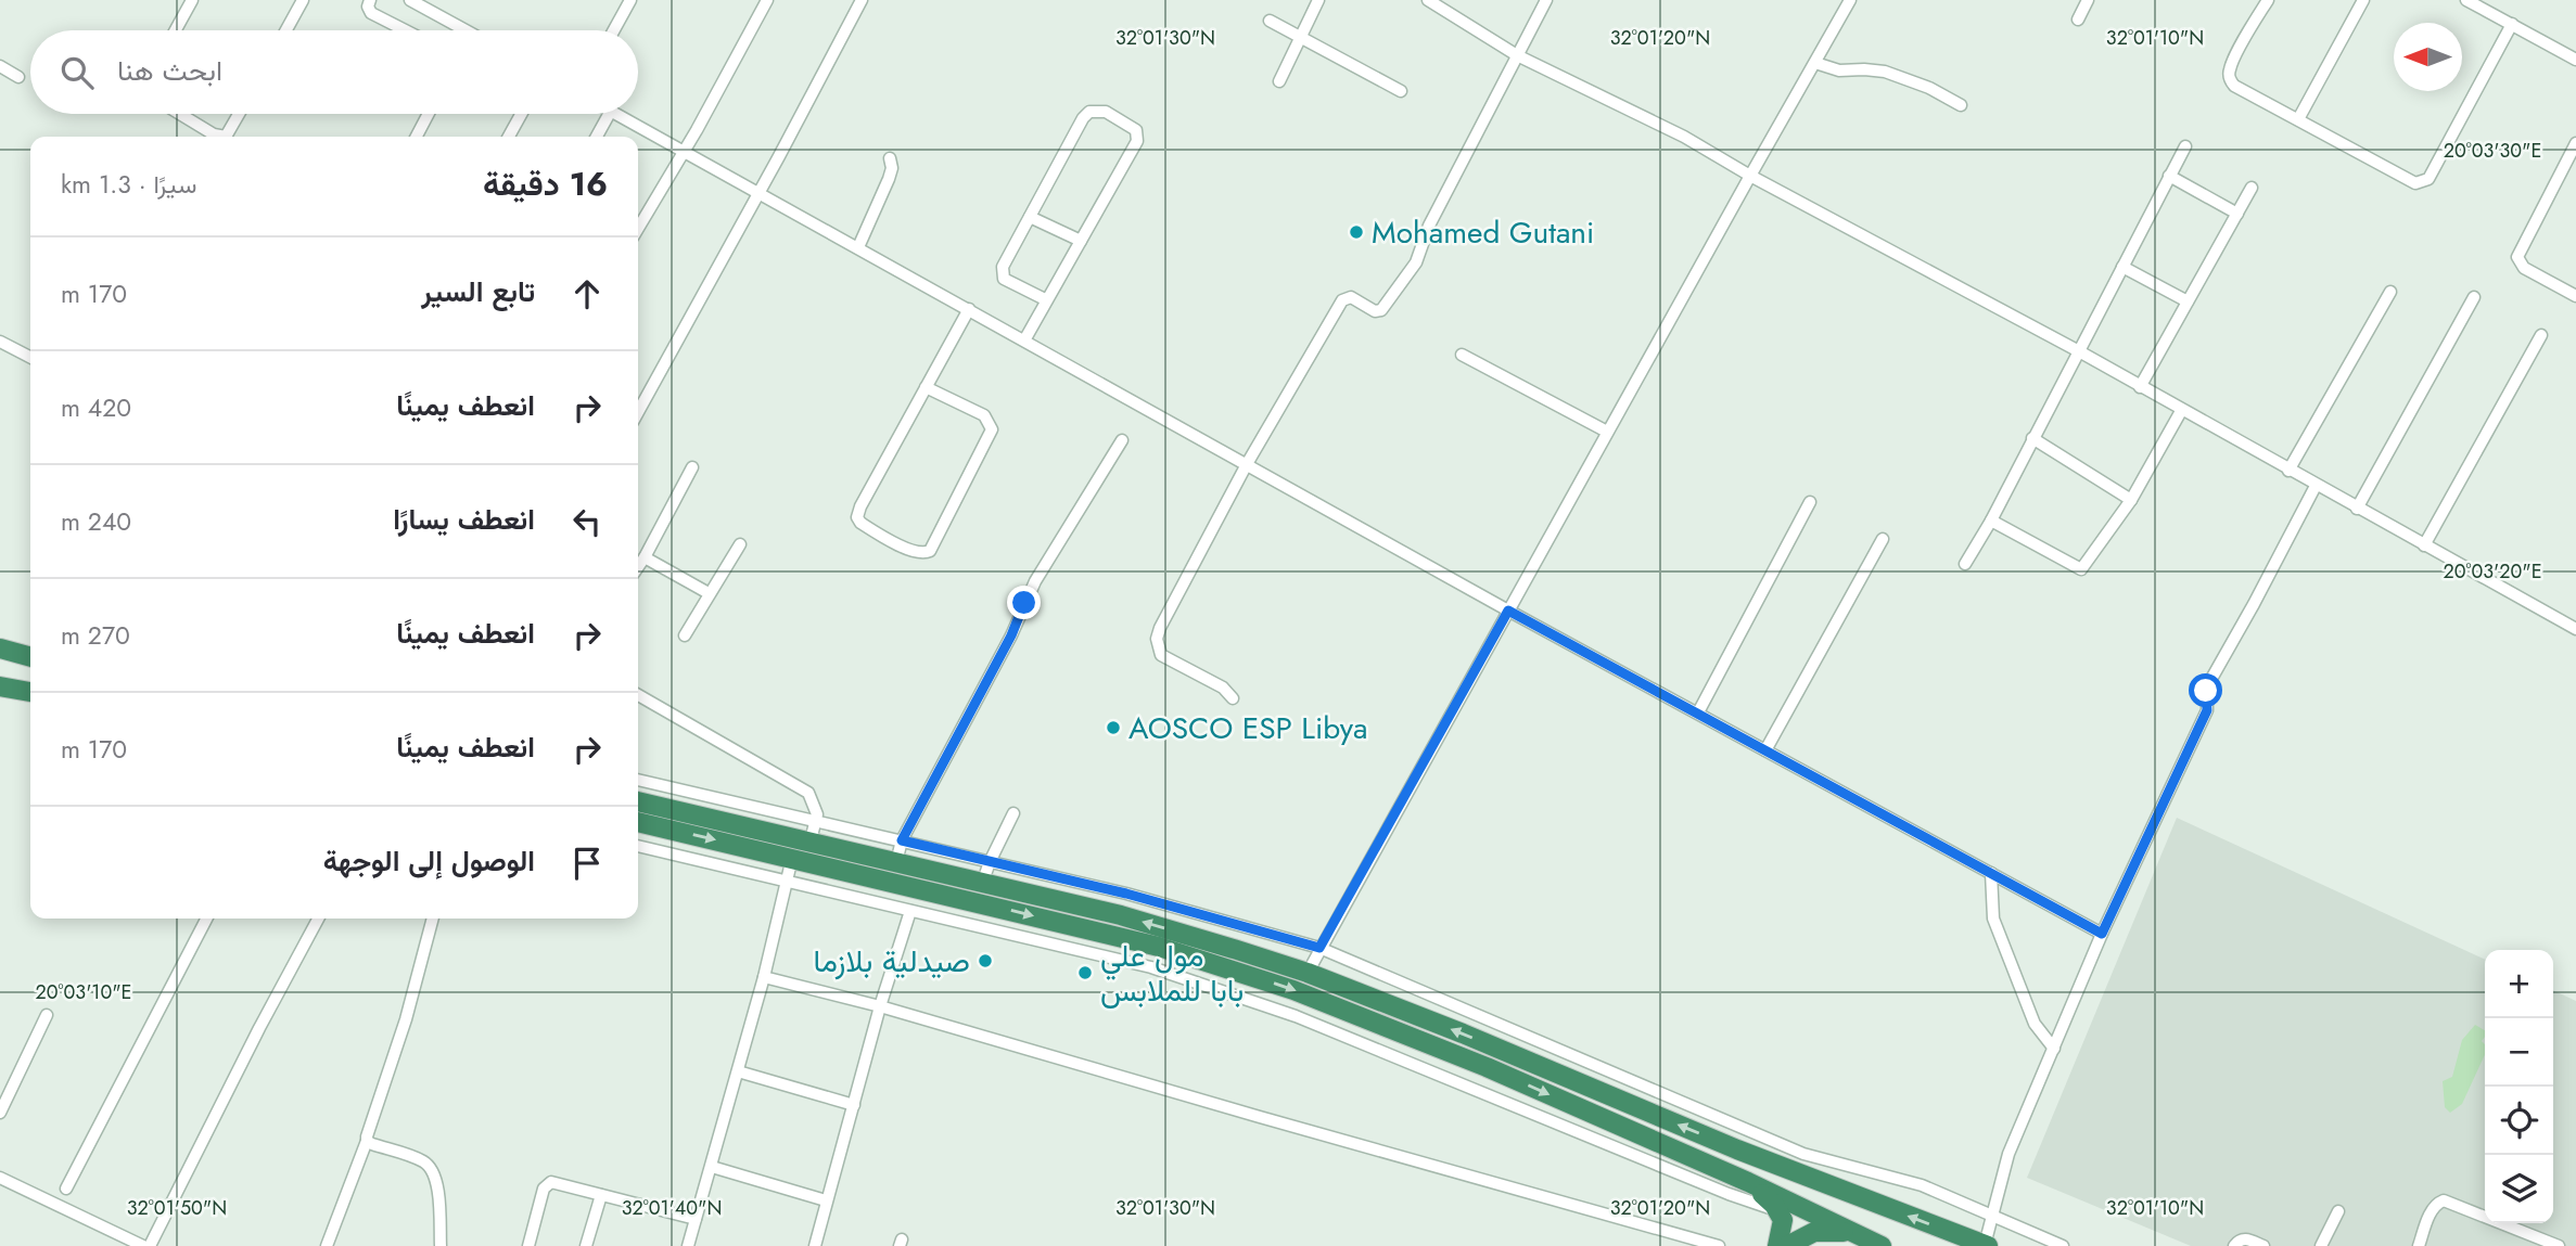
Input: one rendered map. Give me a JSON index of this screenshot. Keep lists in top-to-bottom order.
{
  "places": [
    "Mohamed Gutani",
    "AOSCO ESP Libya",
    "صيدلية بلازما",
    "مول علي بابا للملابس"
  ],
  "north": "left",
  "page": {
    "search": "ابحث هنا",
    "heading": ["16 دقيقة", "سيرًا · 1.3 km"],
    "list": [
      ["تابع السير", "170 m"],
      ["انعطف يمينًا", "420 m"],
      ["انعطف يسارًا", "240 m"],
      ["انعطف يمينًا", "270 m"],
      ["انعطف يمينًا", "170 m"],
      "الوصول إلى الوجهة"
    ],
    "map_buttons": ["+", "−"]
  },
  "coordinates": [
    "32°01'30\"N",
    "32°01'20\"N",
    "32°01'10\"N",
    "20°03'30\"E",
    "20°03'20\"E",
    "20°03'10\"E",
    "32°01'50\"N",
    "32°01'40\"N"
  ]
}
